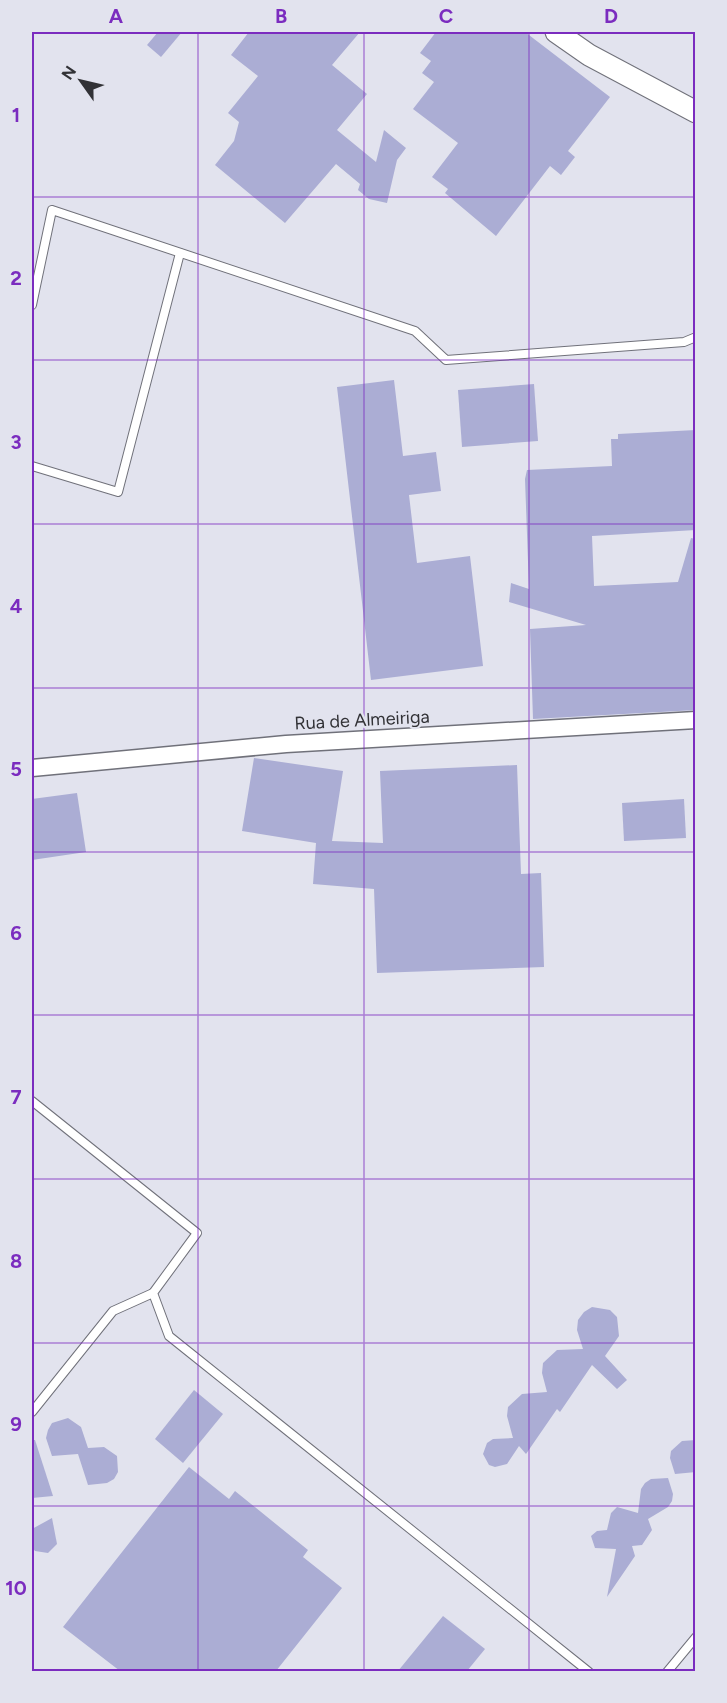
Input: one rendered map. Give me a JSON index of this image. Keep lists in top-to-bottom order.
{
  "streets": {
    "street": ["Rua de Almeiriga"]
  },
  "north": "top left",
  "grid": {
    "columns": [
      "A",
      "B",
      "C",
      "D"
    ],
    "rows": [
      "1",
      "2",
      "3",
      "4",
      "5",
      "6",
      "7",
      "8",
      "9",
      "10"
    ]
  }
}
